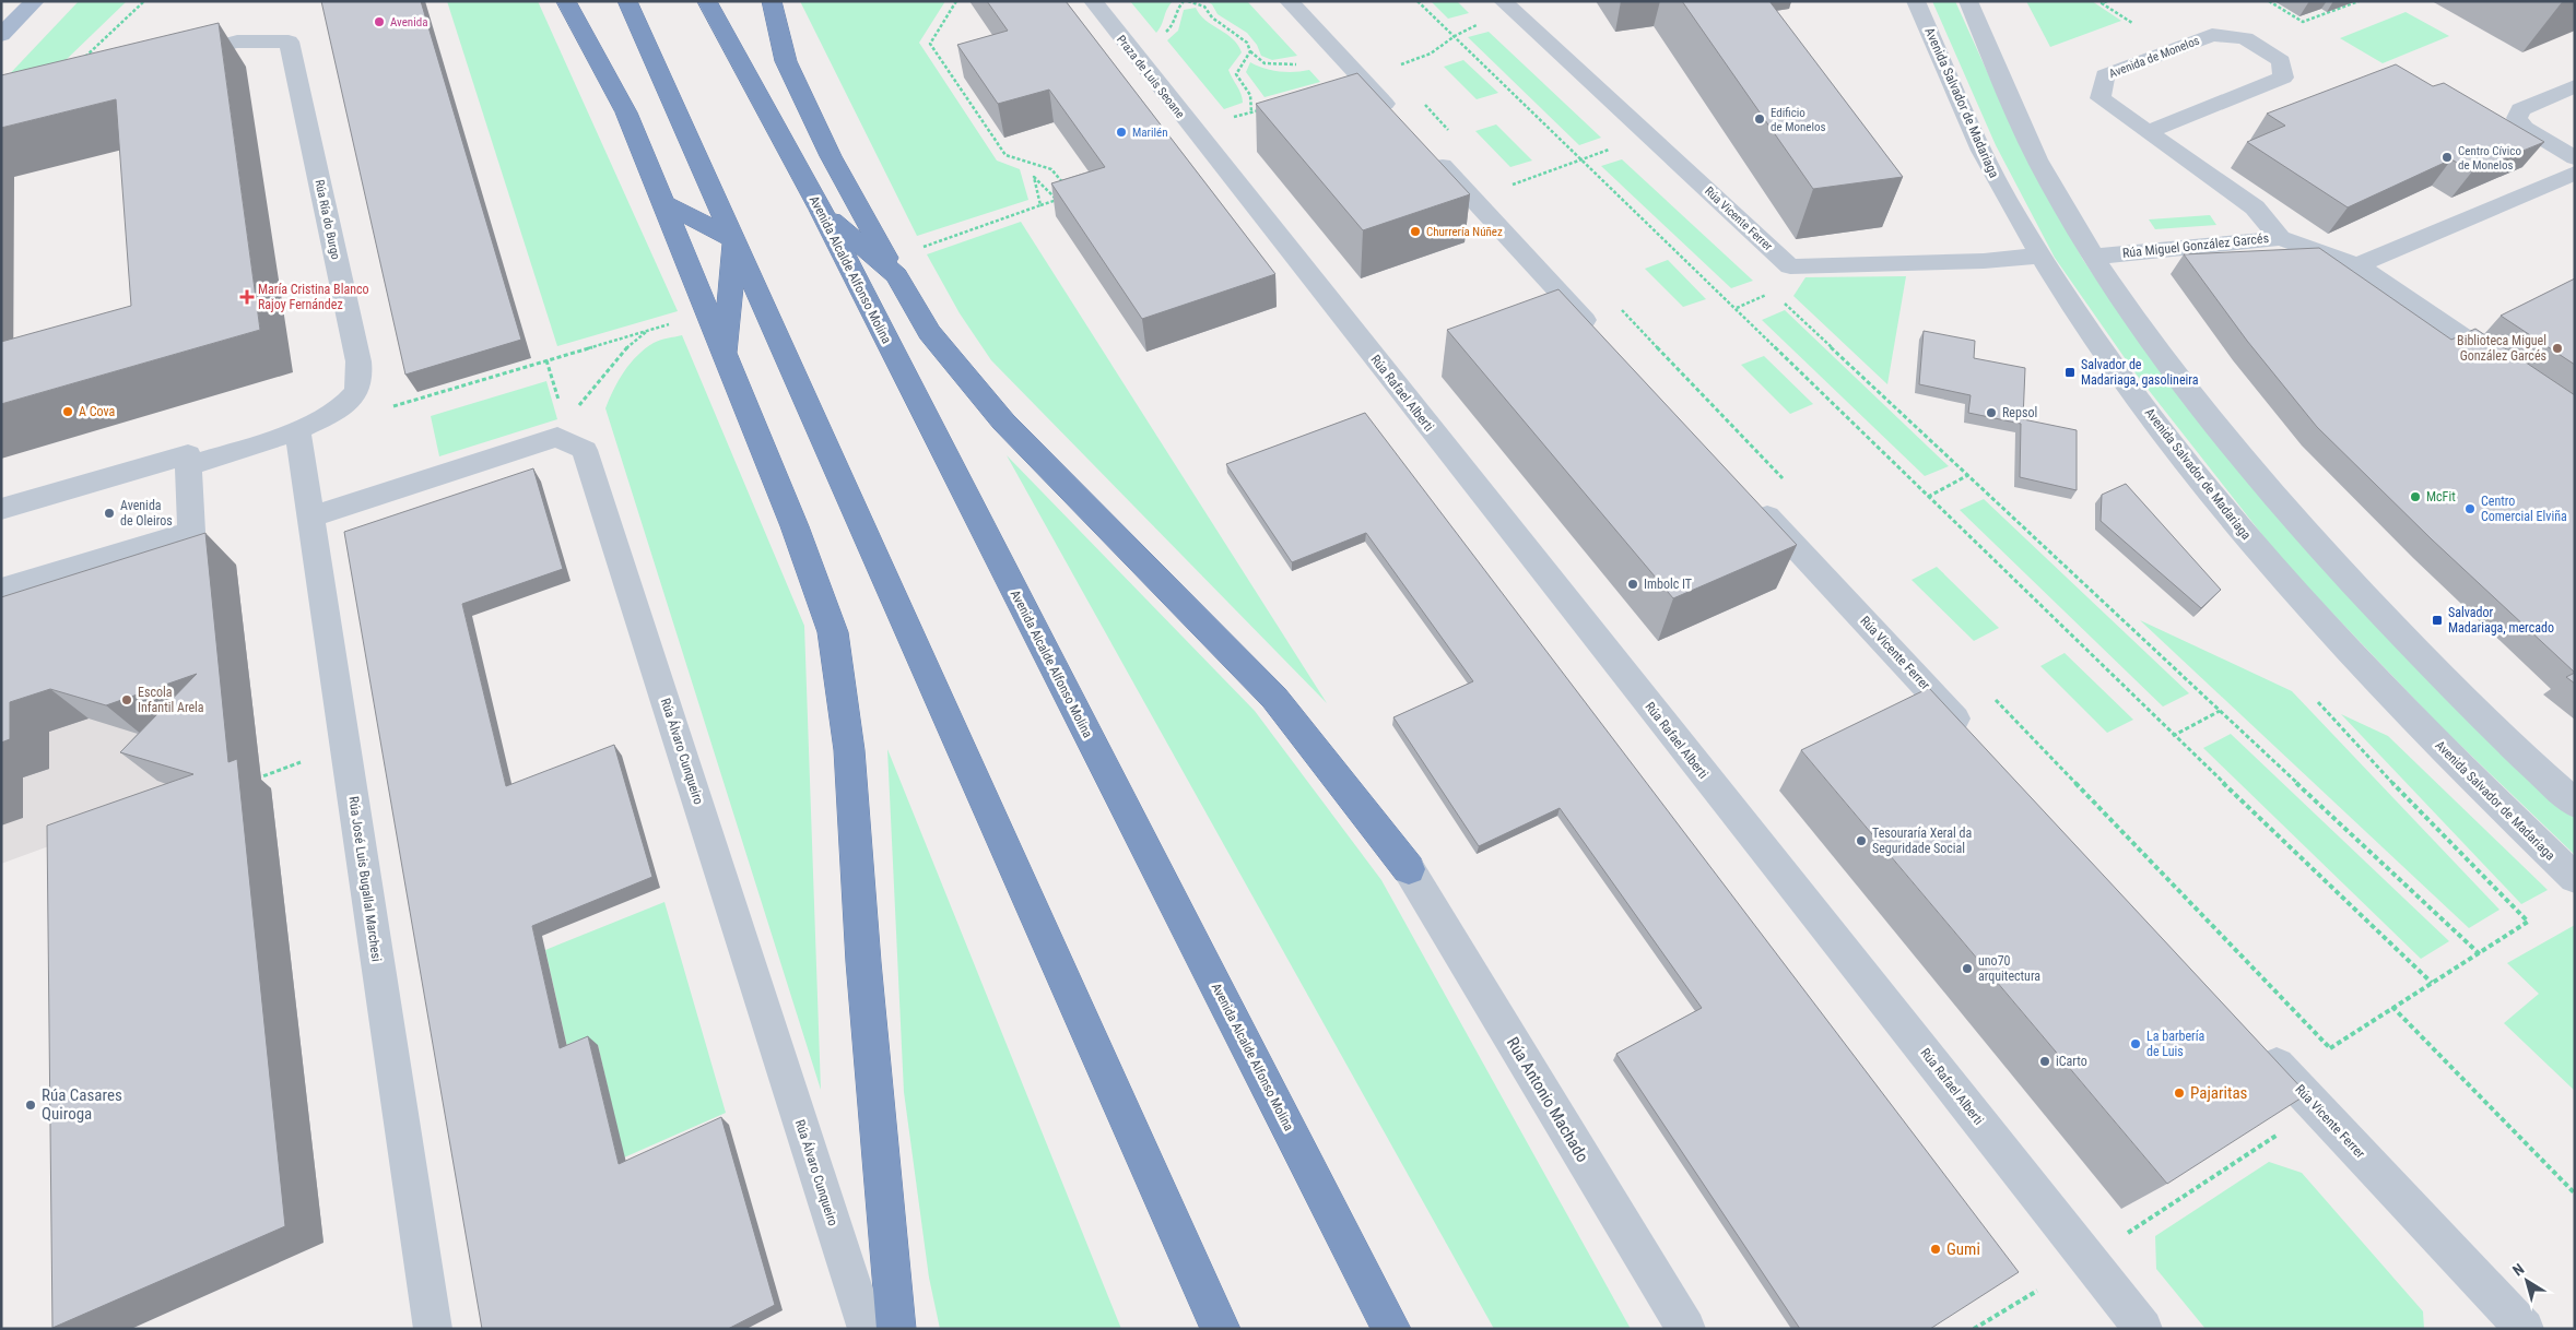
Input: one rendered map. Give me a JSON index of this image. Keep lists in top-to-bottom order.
{
  "streets": {
    "highway": ["Avenida Alcalde Alfonso Molina"],
    "street": [
      "Avenida de Monelos",
      "Praza de Luis Seoane",
      "Avenida Salvador de Madariaga",
      "Rúa Vicente Ferrer",
      "Rúa Ría do Burgo",
      "Rúa Miguel González Garcés",
      "Rúa Rafael Alberti",
      "Rúa Álvaro Cunqueiro",
      "Rúa José Luis Bugallal Marchesi",
      "Rúa Antonio Machado"
    ]
  },
  "crossings": [
    ["Praza de Luis Seoane", "Rúa Rafael Alberti"],
    ["Avenida Salvador de Madariaga", "Rúa Vicente Ferrer"],
    ["Rúa Ría do Burgo", "Rúa José Luis Bugallal Marchesi"],
    ["Rúa Álvaro Cunqueiro", "Rúa José Luis Bugallal Marchesi"]
  ],
  "places": {
    "other": [
      "Avenida",
      "Edificio de Monelos",
      "Marilén",
      "Centro Cívico de Monelos",
      "Churrería Núñez",
      "Biblioteca Miguel González Garcés",
      "A Cova",
      "Repsol",
      "McFit",
      "Centro Comercial Elviña",
      "Avenida de Oleiros",
      "Imbolc IT",
      "Escola Infantil Arela",
      "Tesouraría Xeral da Seguridade Social",
      "uno70 arquitectura",
      "La barbería de Luis",
      "iCarto",
      "Pajaritas",
      "Rúa Casares Quiroga",
      "Gumi"
    ],
    "health": ["María Cristina Blanco Rajoy Fernández"],
    "transit": ["Salvador de Madariaga, gasolineira", "Salvador Madariaga, mercado"]
  },
  "north": "top left"
}
